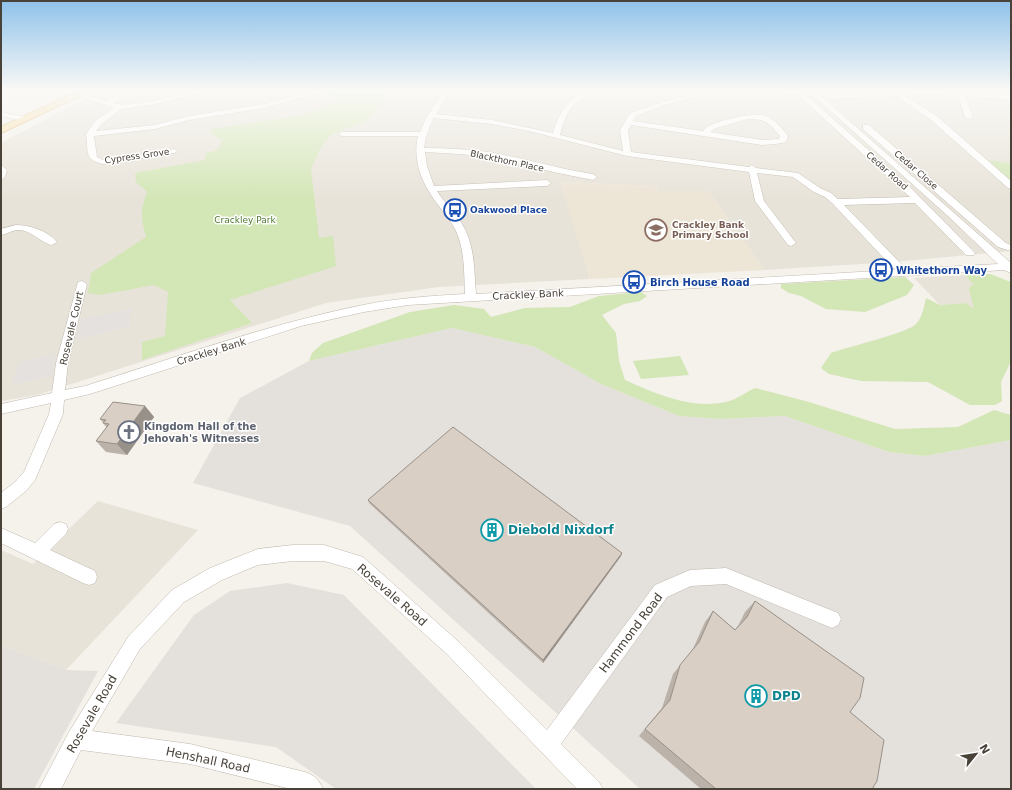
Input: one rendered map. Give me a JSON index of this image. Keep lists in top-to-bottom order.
{
  "streets": {
    "street": [
      "Cypress Grove",
      "Blackthorn Place",
      "Cedar Close",
      "Cedar Road",
      "Crackley Bank",
      "Rosevale Court",
      "Rosevale Road",
      "Hammond Road",
      "Henshall Road"
    ]
  },
  "crossings": [
    ["Cedar Close", "Cedar Road"],
    ["Cedar Road", "Crackley Bank"],
    ["Crackley Bank", "Rosevale Court"],
    ["Rosevale Road", "Hammond Road"],
    ["Rosevale Road", "Henshall Road"]
  ],
  "parks": ["Crackley Park"],
  "places": {
    "bus stop": ["Oakwood Place", "Whitethorn Way", "Birch House Road"],
    "school or university": ["Crackley Bank Primary School"],
    "church": ["Kingdom Hall of the Jehovah's Witnesses"],
    "building": ["Diebold Nixdorf", "DPD"]
  },
  "north": "top right"
}
